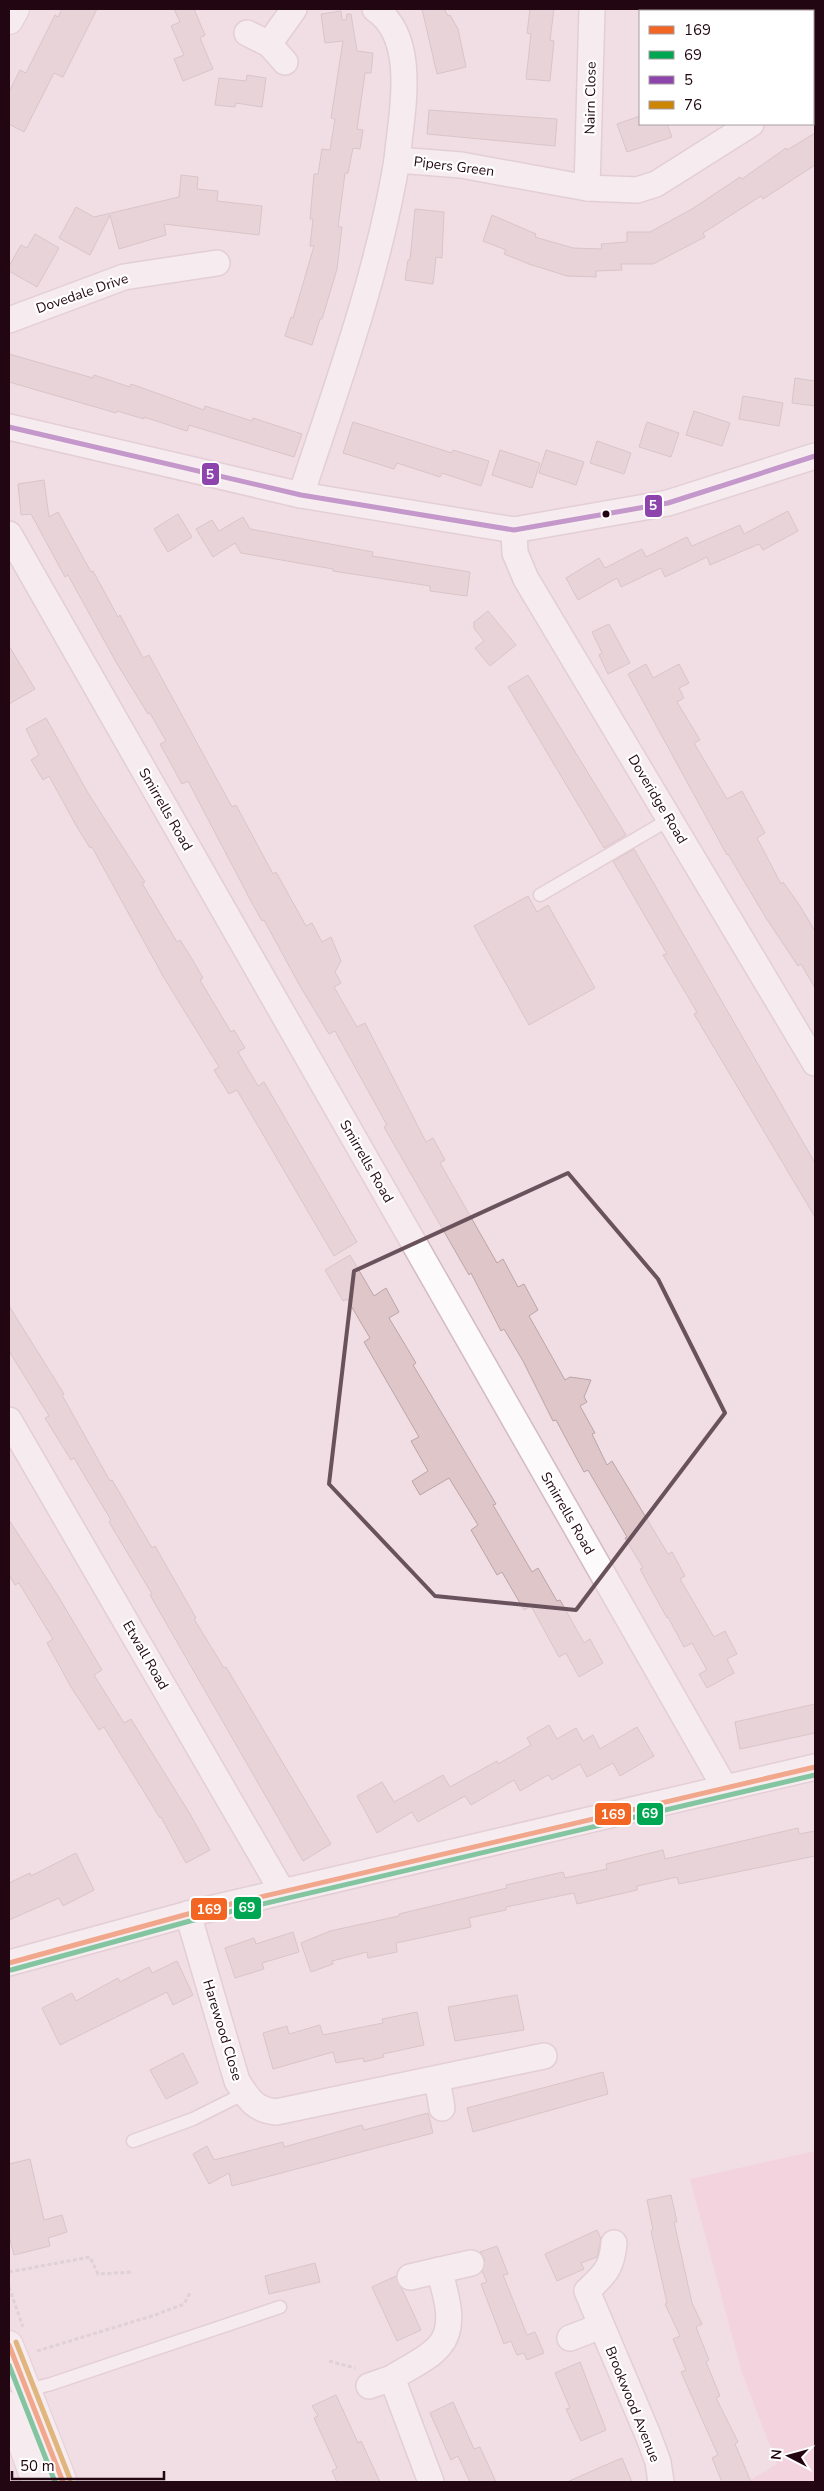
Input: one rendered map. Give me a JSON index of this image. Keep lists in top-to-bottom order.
{
  "streets": {
    "street": [
      "Nairn Close",
      "Pipers Green",
      "Dovedale Drive",
      "Doveridge Road",
      "Smirrells Road",
      "Etwall Road",
      "Harewood Close",
      "Brookwood Avenue"
    ]
  },
  "crossings": [
    ["Nairn Close", "Pipers Green"]
  ],
  "lines": [
    "transit line 5",
    "transit line 169",
    "transit line 69",
    "transit line 76"
  ],
  "legend": [
    "169",
    "69",
    "5",
    "76"
  ],
  "scale_bar": "50 m",
  "north": "left"
}
